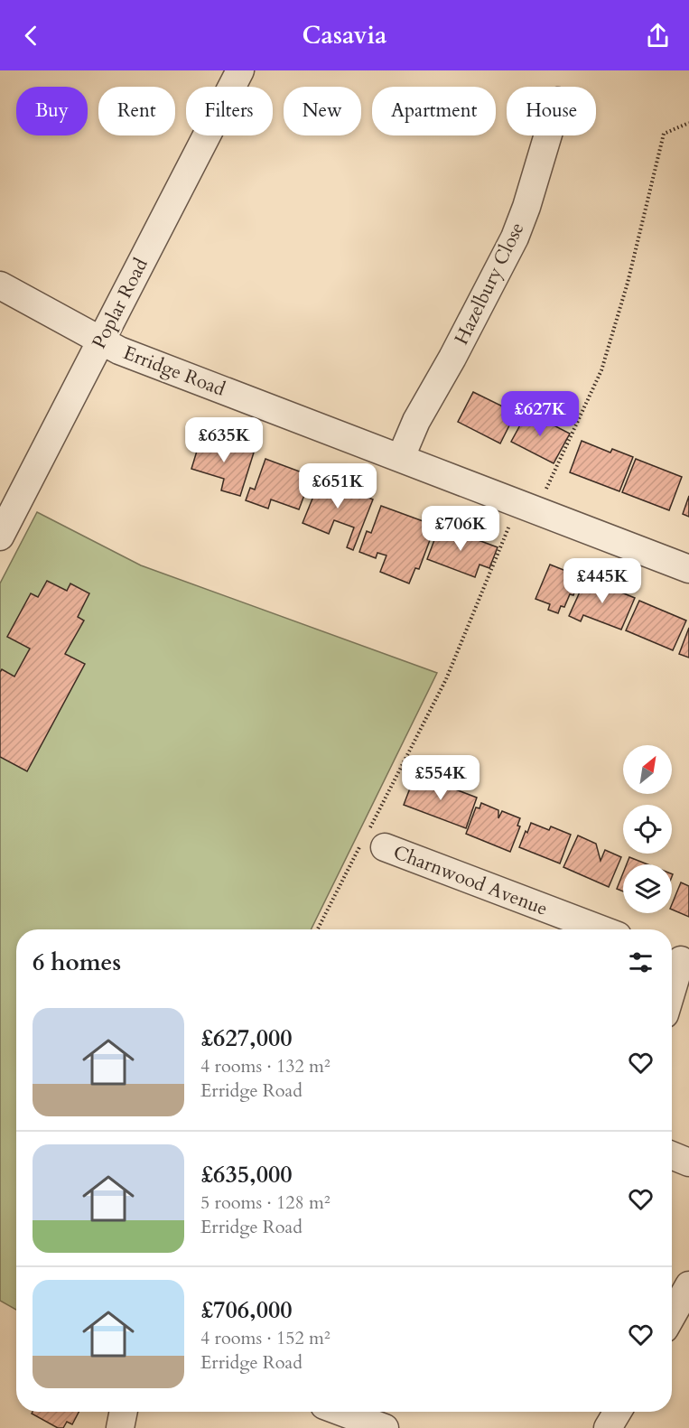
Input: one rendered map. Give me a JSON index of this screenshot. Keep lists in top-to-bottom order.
{
  "streets": {
    "street": [
      "Hazelbury Close",
      "Poplar Road",
      "Erridge Road",
      "Charnwood Avenue"
    ]
  },
  "crossings": [
    ["Hazelbury Close", "Erridge Road"],
    ["Poplar Road", "Erridge Road"]
  ],
  "north": "top right",
  "page": {
    "header": "Casavia",
    "chip": [
      "Buy",
      "Rent",
      "Filters",
      "New",
      "Apartment",
      "House"
    ],
    "price": [
      "£627K",
      "£635K",
      "£651K",
      "£706K",
      "£445K",
      "£554K"
    ],
    "heading": "6 homes",
    "list": [
      {
        "name": "£627,000",
        "note": "4 rooms · 132 m² · Erridge Road"
      },
      {
        "name": "£635,000",
        "note": "5 rooms · 128 m² · Erridge Road"
      },
      {
        "name": "£706,000",
        "note": "4 rooms · 152 m² · Erridge Road"
      }
    ]
  }
}
